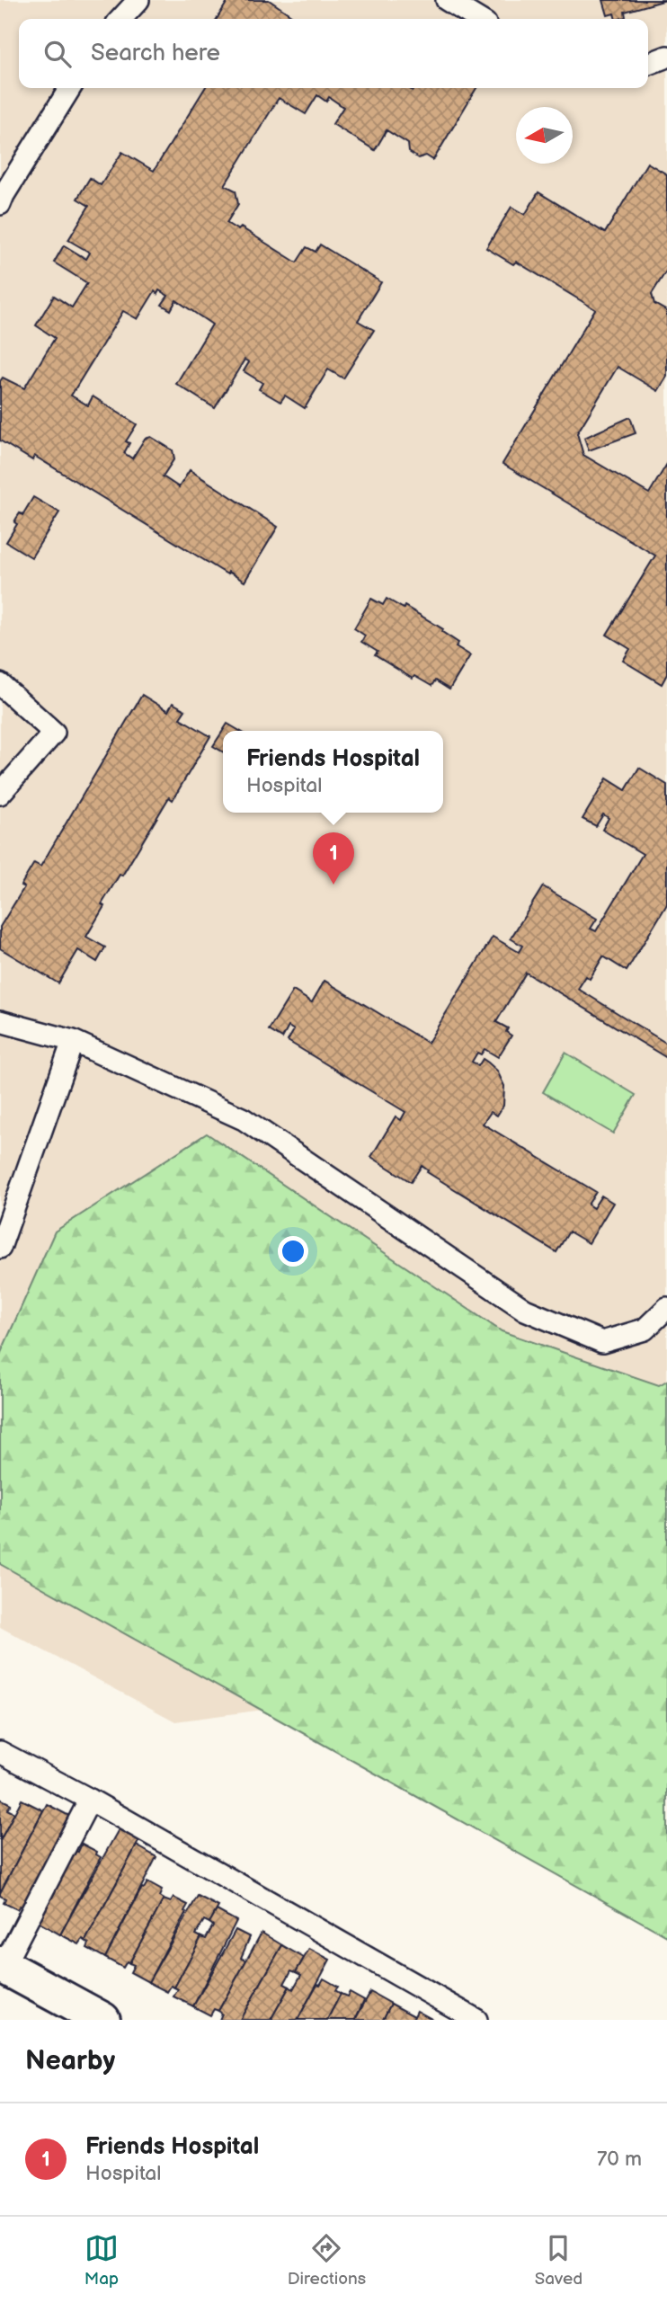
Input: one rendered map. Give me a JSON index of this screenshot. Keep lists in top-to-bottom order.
{
  "north": "left",
  "page": {
    "search": "Search here",
    "popup": ["Friends Hospital", "Hospital"],
    "pins": "1",
    "heading": "Nearby",
    "list": [
      {
        "mark": "1",
        "name": "Friends Hospital",
        "note": "Hospital",
        "value": "70 m"
      }
    ],
    "nav": ["Map", "Directions", "Saved"]
  }
}
